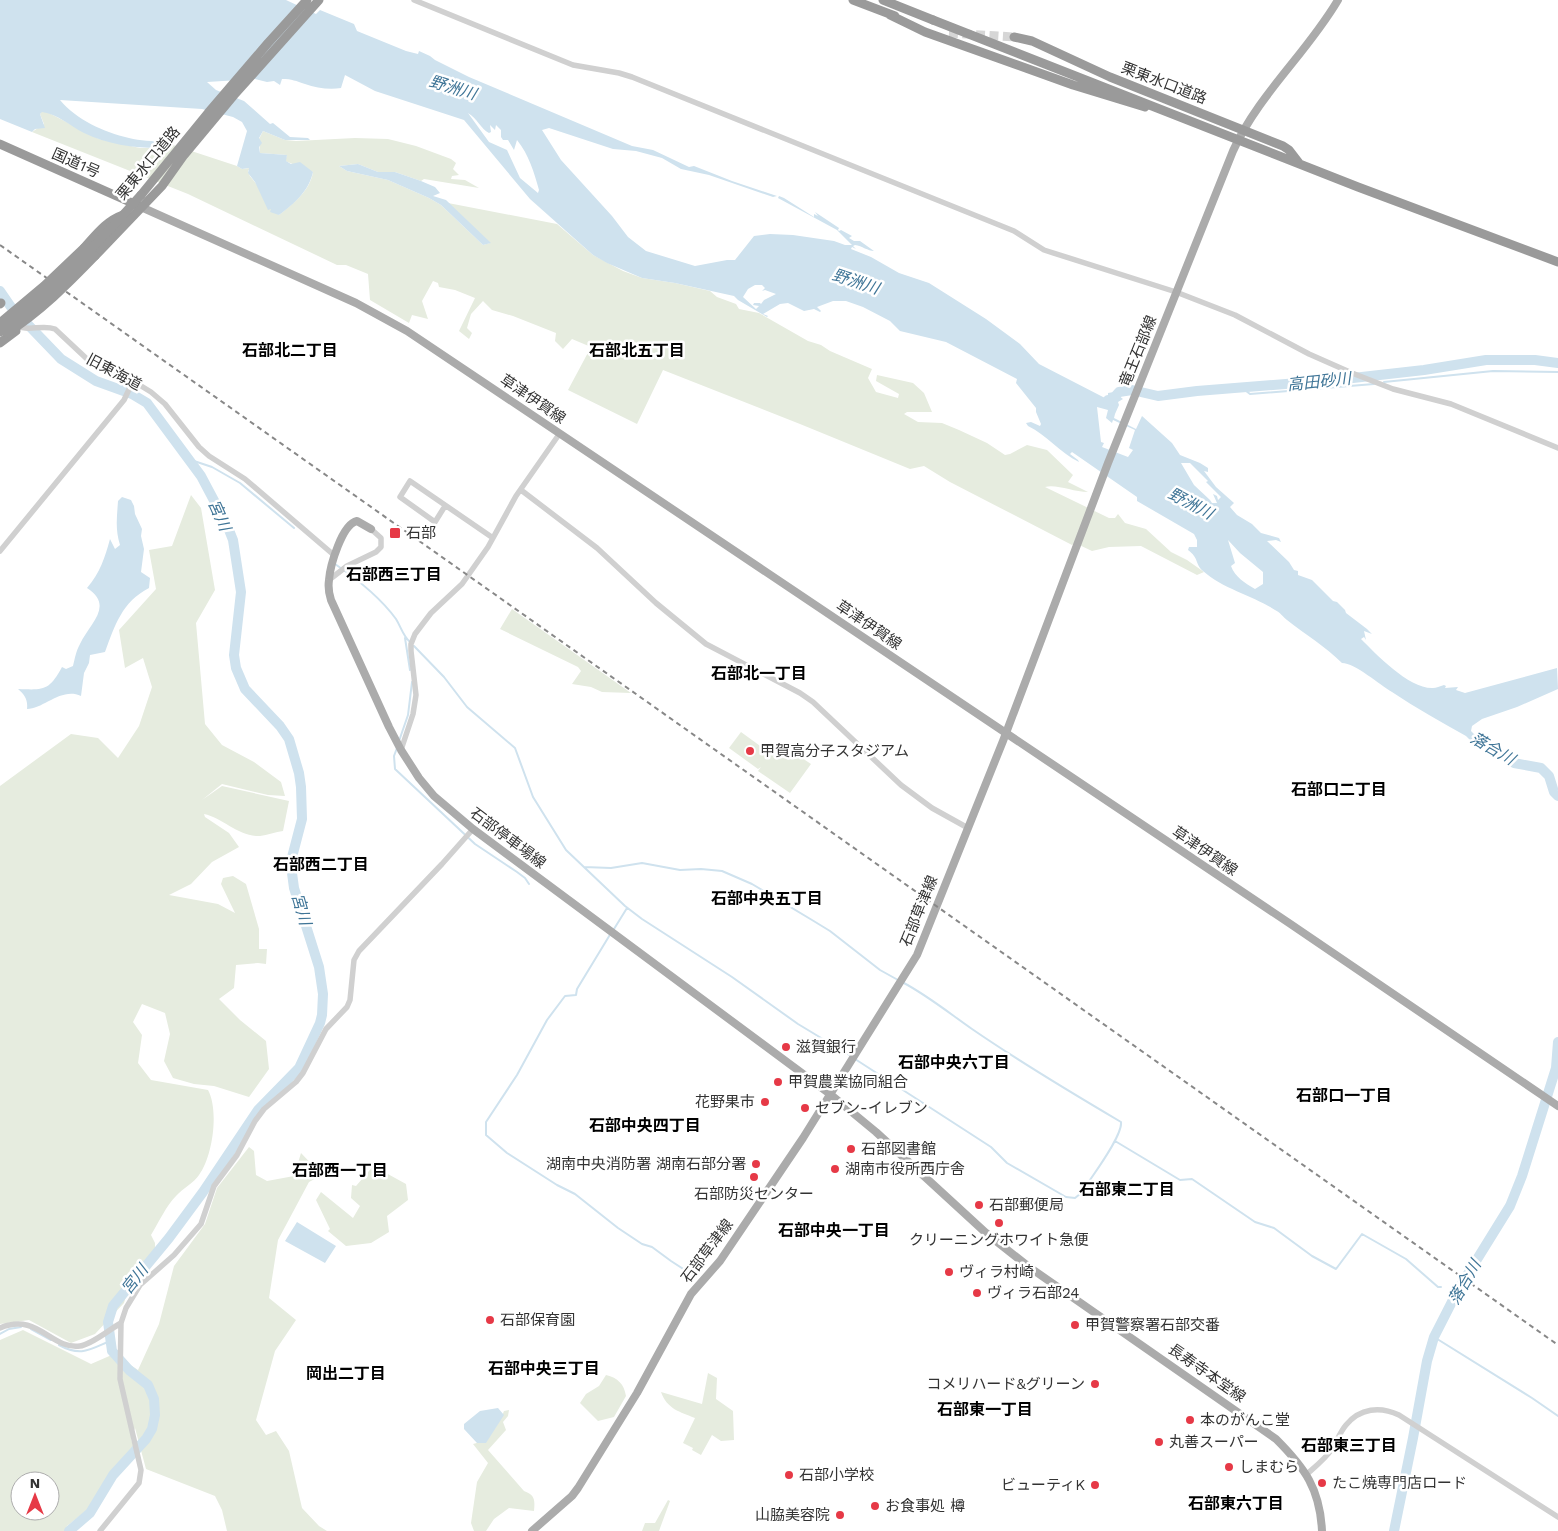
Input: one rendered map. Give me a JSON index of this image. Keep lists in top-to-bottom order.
{
  "streets": {
    "highway": ["栗東水口道路", "国道1号"],
    "main road": [
      "竜王石部線",
      "草津伊賀線",
      "石部停車場線",
      "石部草津線",
      "長寿寺本堂線"
    ],
    "street": ["旧東海道"]
  },
  "crossings": [
    ["栗東水口道路", "国道1号"],
    ["栗東水口道路", "竜王石部線"],
    ["栗東水口道路", "草津伊賀線"],
    ["国道1号", "草津伊賀線"],
    ["竜王石部線", "草津伊賀線"],
    ["竜王石部線", "石部草津線"],
    ["旧東海道", "石部停車場線"],
    ["草津伊賀線", "石部草津線"],
    ["石部停車場線", "石部草津線"],
    ["石部停車場線", "長寿寺本堂線"],
    ["石部草津線", "長寿寺本堂線"]
  ],
  "districts": [
    "石部北二丁目",
    "石部北五丁目",
    "石部西三丁目",
    "石部北一丁目",
    "石部口二丁目",
    "石部西二丁目",
    "石部中央五丁目",
    "石部中央六丁目",
    "石部口一丁目",
    "石部中央四丁目",
    "石部西一丁目",
    "石部東二丁目",
    "石部中央一丁目",
    "石部中央三丁目",
    "岡出二丁目",
    "石部東一丁目",
    "石部東三丁目",
    "石部東六丁目"
  ],
  "water": [
    "野洲川",
    "高田砂川",
    "宮川",
    "落合川"
  ],
  "places": {
    "transit": ["石部"],
    "other": [
      "甲賀高分子スタジアム",
      "滋賀銀行",
      "甲賀農業協同組合",
      "花野果市",
      "セブン-イレブン",
      "石部図書館",
      "湖南中央消防署 湖南石部分署",
      "湖南市役所西庁舎",
      "石部防災センター",
      "石部郵便局",
      "クリーニングホワイト急便",
      "ヴィラ村崎",
      "ヴィラ石部24",
      "石部保育園",
      "甲賀警察署石部交番",
      "コメリハード&グリーン",
      "本のがんこ堂",
      "丸善スーパー",
      "しまむら",
      "石部小学校",
      "たこ焼専門店ロード",
      "ビューティK",
      "お食事処 樽",
      "山脇美容院"
    ]
  },
  "north": "top"
}
